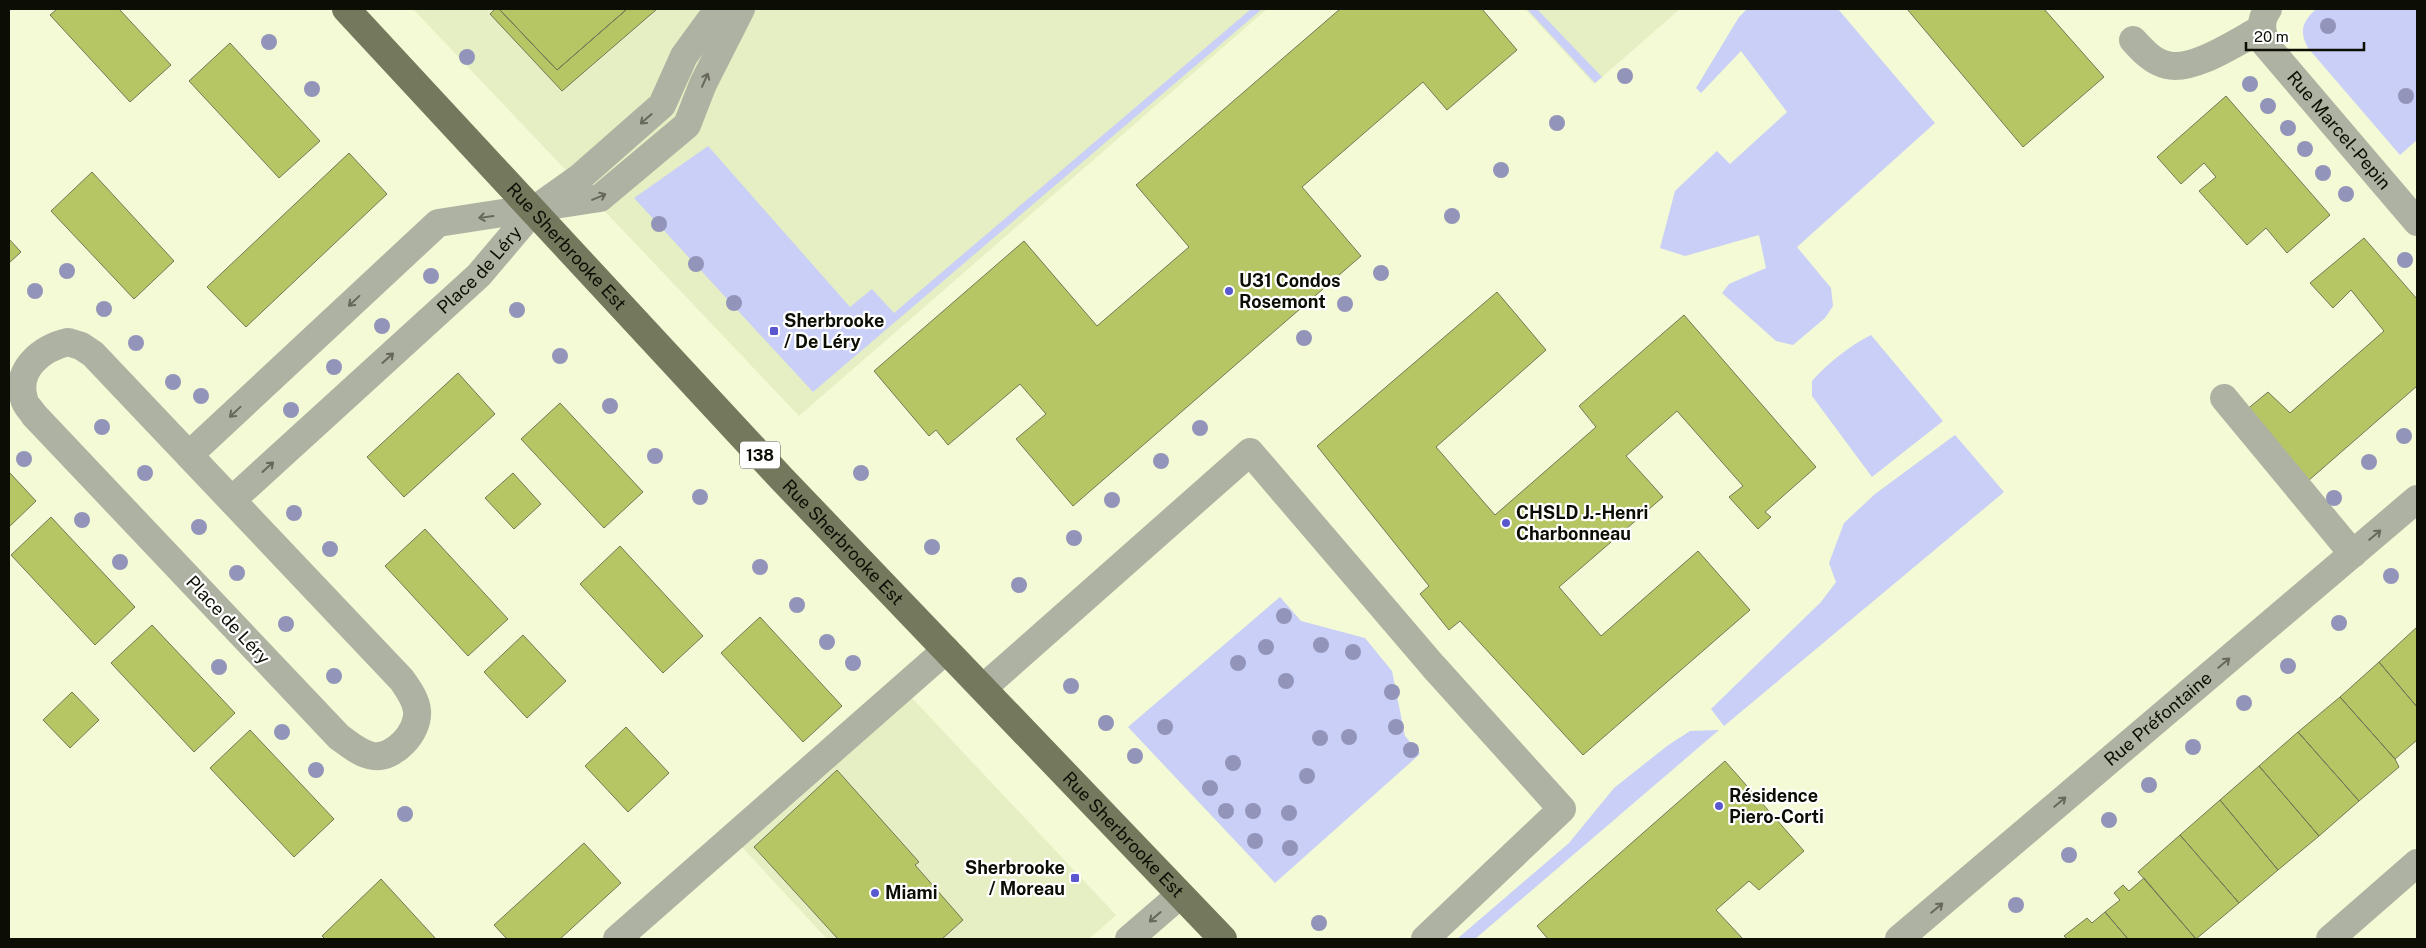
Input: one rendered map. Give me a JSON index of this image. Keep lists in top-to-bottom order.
{
  "streets": {
    "main road": ["Rue Sherbrooke Est", "138"],
    "street": ["Rue Marcel-Pepin", "Place de Léry", "Rue Préfontaine"]
  },
  "crossings": [
    ["Rue Sherbrooke Est", "Place de Léry"]
  ],
  "one_way": ["Rue Préfontaine"],
  "places": {
    "other": [
      "U31 Condos Rosemont",
      "CHSLD J.-Henri Charbonneau",
      "Résidence Piero-Corti",
      "Miami"
    ],
    "transit": ["Sherbrooke / De Léry", "Sherbrooke / Moreau"]
  },
  "scale_bar": "20 m"
}
